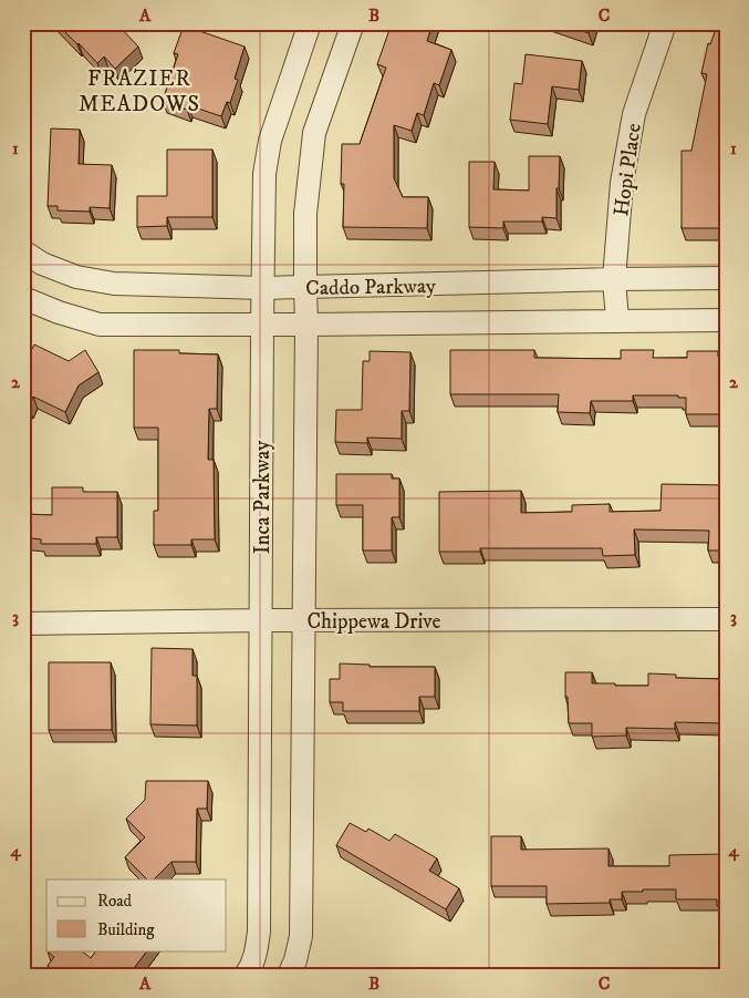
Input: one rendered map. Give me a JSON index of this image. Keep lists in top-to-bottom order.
{
  "streets": {
    "street": [
      "Hopi Place",
      "Caddo Parkway",
      "Inca Parkway",
      "Chippewa Drive"
    ]
  },
  "crossings": [
    ["Hopi Place", "Caddo Parkway"],
    ["Caddo Parkway", "Inca Parkway"],
    ["Inca Parkway", "Chippewa Drive"]
  ],
  "districts": ["FRAZIER MEADOWS"],
  "legend": ["Road", "Building"],
  "grid": {
    "columns": ["A", "B", "C"],
    "rows": [
      "1",
      "2",
      "3",
      "4"
    ]
  }
}
